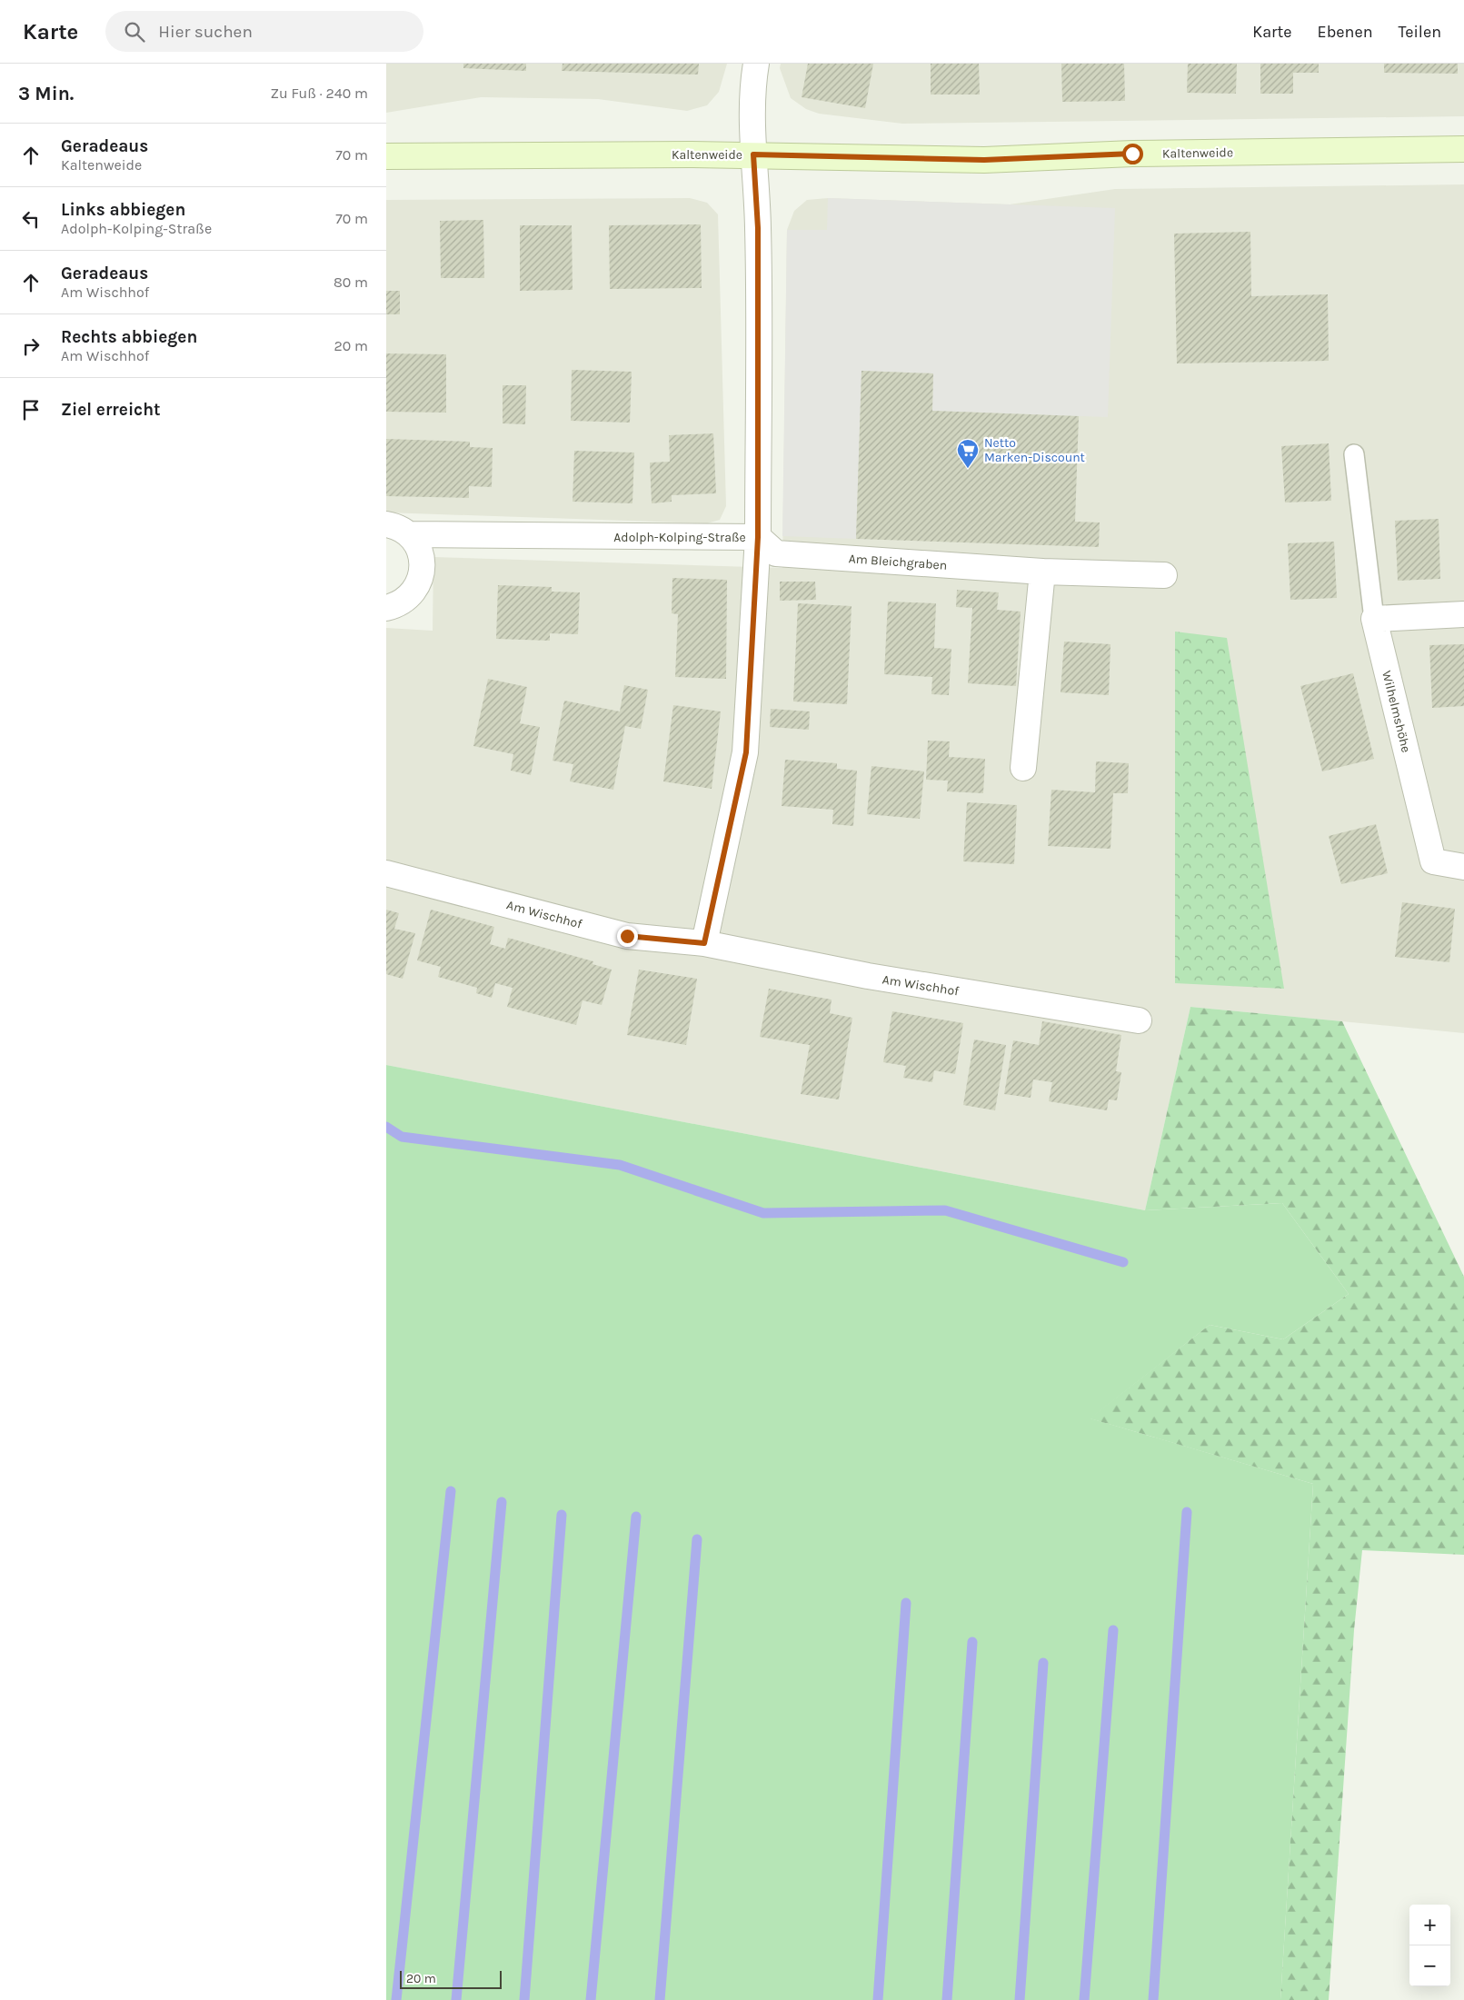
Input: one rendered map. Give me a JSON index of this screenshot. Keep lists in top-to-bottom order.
{
  "streets": {
    "main road": ["Kaltenweide"],
    "street": [
      "Adolph-Kolping-Straße",
      "Am Bleichgraben",
      "Wilhelmshöhe",
      "Am Wischhof"
    ]
  },
  "crossings": [
    ["Kaltenweide", "Adolph-Kolping-Straße"],
    ["Adolph-Kolping-Straße", "Am Bleichgraben"]
  ],
  "places": {
    "supermarket": ["Netto Marken-Discount"]
  },
  "scale_bar": "20 m",
  "page": {
    "header": "Karte",
    "search": "Hier suchen",
    "nav": ["Karte", "Ebenen", "Teilen"],
    "heading": ["3 Min.", "Zu Fuß · 240 m"],
    "list": [
      ["Geradeaus", "Kaltenweide", "70 m"],
      ["Links abbiegen", "Adolph-Kolping-Straße", "70 m"],
      ["Geradeaus", "Am Wischhof", "80 m"],
      ["Rechts abbiegen", "Am Wischhof", "20 m"],
      "Ziel erreicht"
    ],
    "map_buttons": ["+", "−"],
    "scale": "20 m"
  }
}
